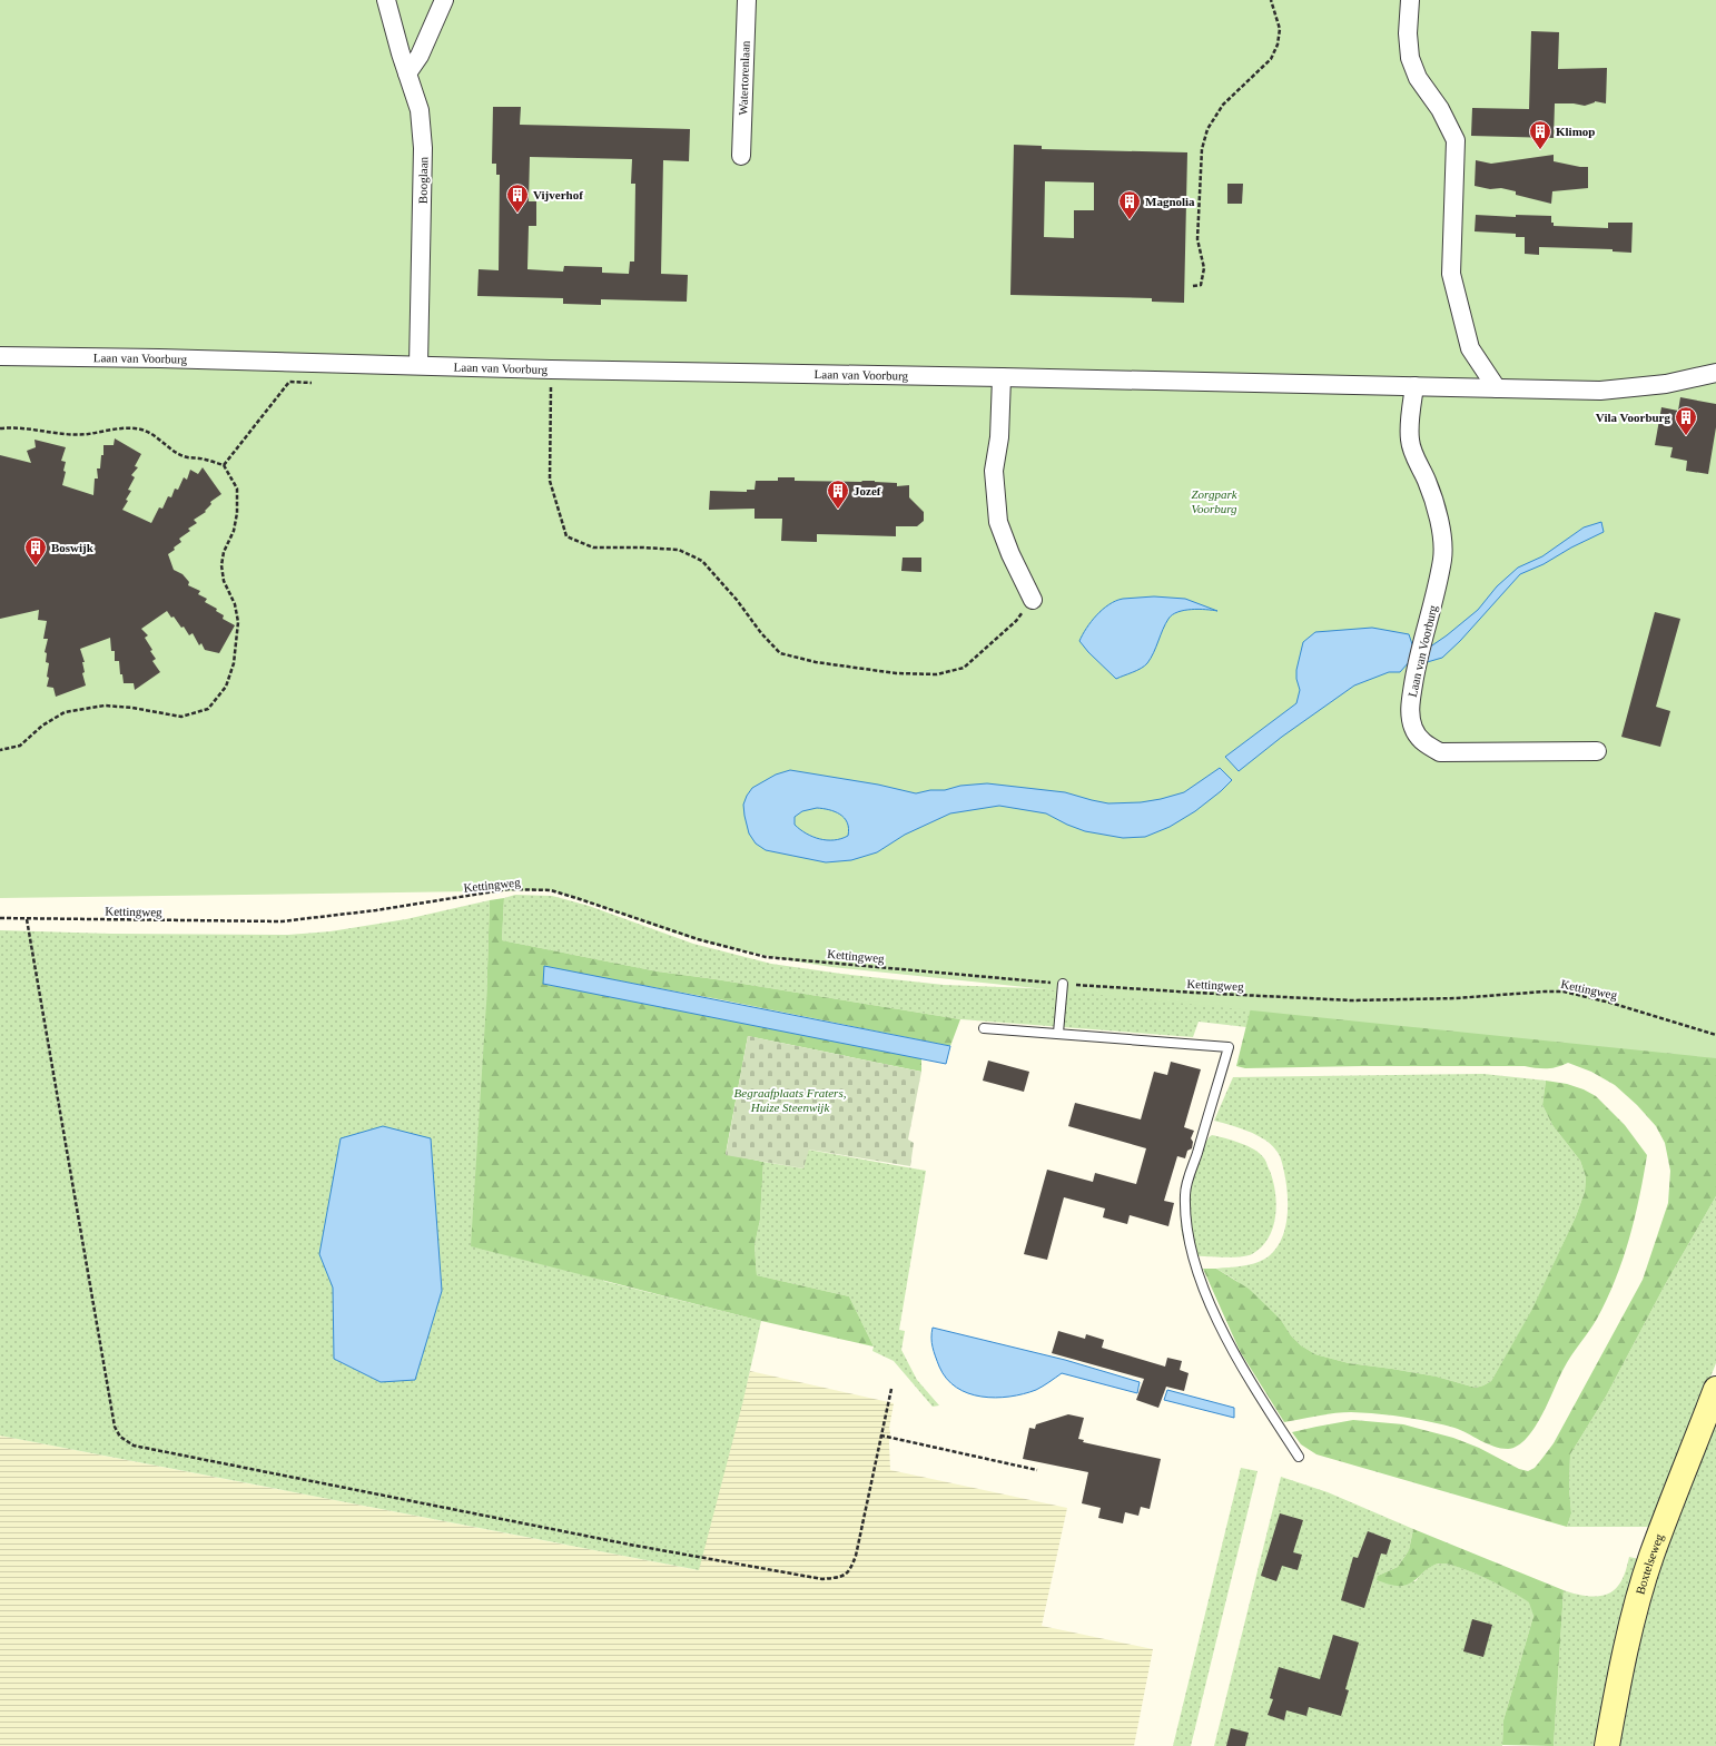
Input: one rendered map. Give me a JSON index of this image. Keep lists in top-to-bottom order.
{
  "streets": {
    "street": [
      "Watertorenlaan",
      "Booglaan",
      "Laan van Voorburg",
      "Boxtelseweg"
    ],
    "path": ["Kettingweg"]
  },
  "crossings": [
    ["Booglaan", "Laan van Voorburg"]
  ],
  "parks": ["Zorgpark Voorburg", "Begraafplaats Fraters, Huize Steenwijk"],
  "places": {
    "building": [
      "Klimop",
      "Vijverhof",
      "Magnolia",
      "Vila Voorburg",
      "Jozef",
      "Boswijk"
    ]
  }
}
